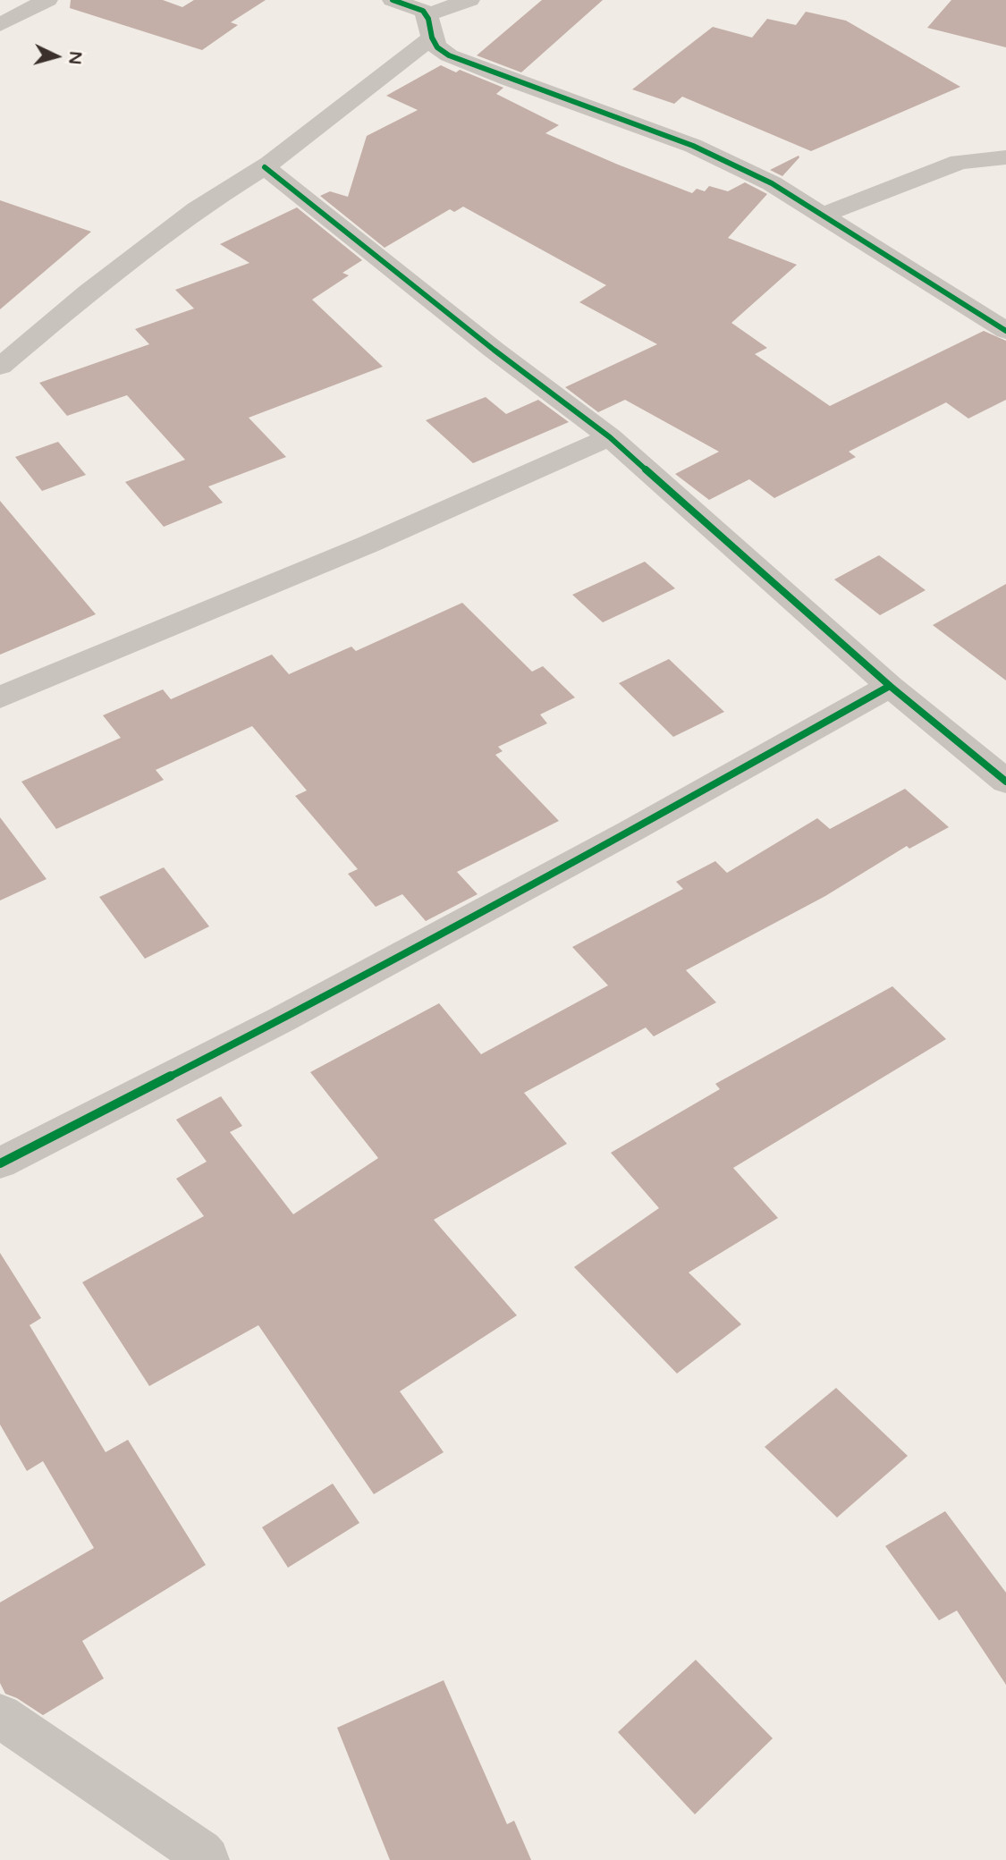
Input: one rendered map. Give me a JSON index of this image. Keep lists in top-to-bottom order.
{
  "north": "right"
}
